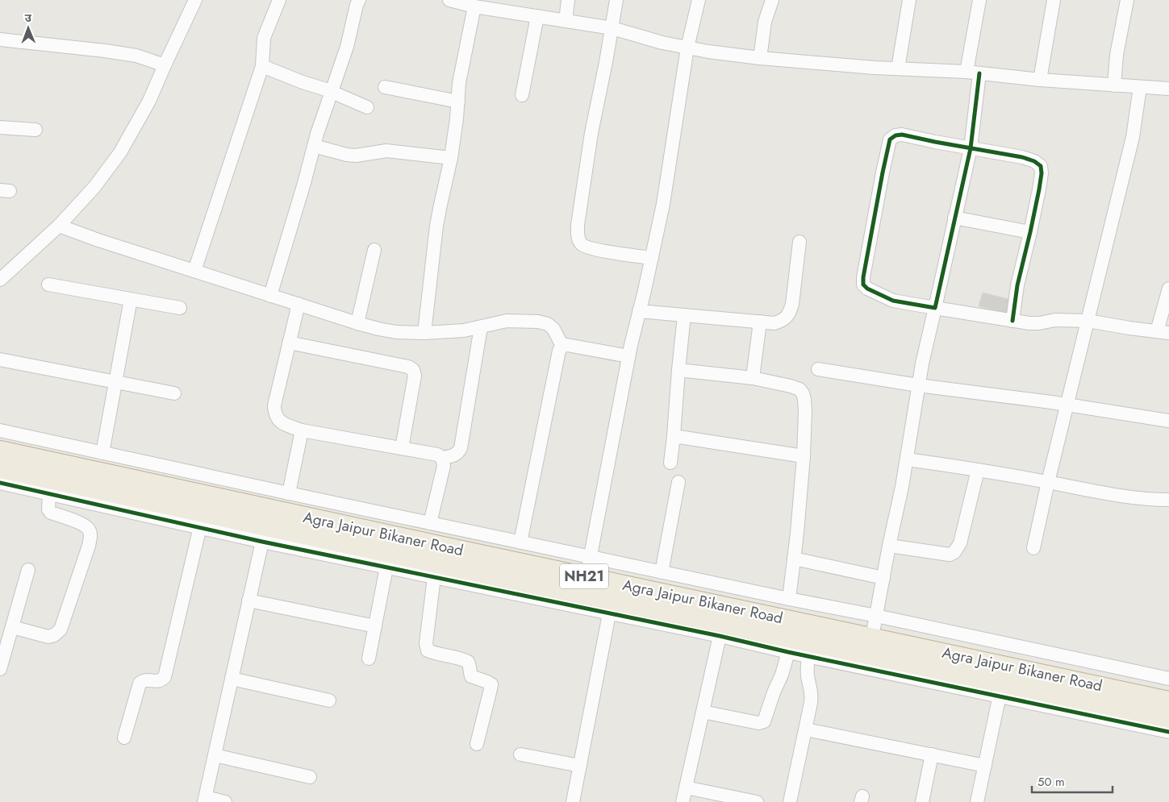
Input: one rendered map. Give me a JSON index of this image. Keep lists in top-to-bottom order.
{
  "streets": {
    "highway": ["Agra Jaipur Bikaner Road", "NH21"]
  },
  "scale_bar": "50 m",
  "north": "top"
}
